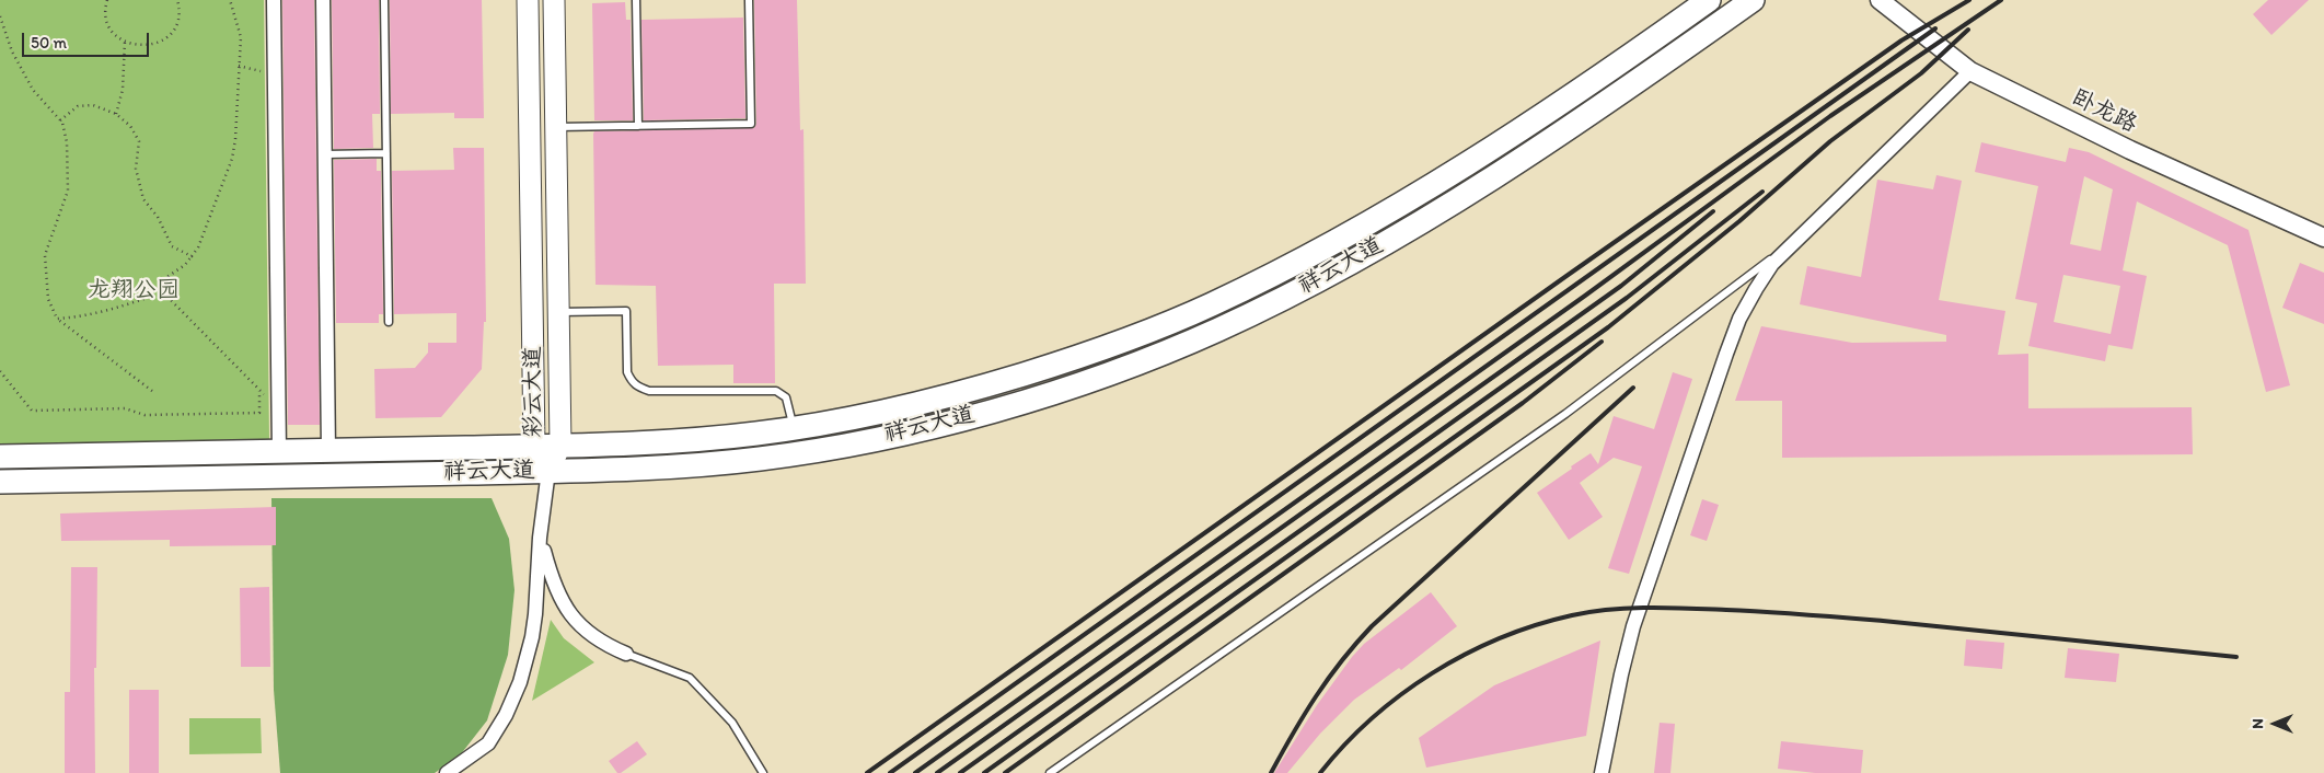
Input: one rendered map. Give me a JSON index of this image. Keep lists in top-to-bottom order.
{
  "streets": {
    "highway": ["祥云大道"],
    "main road": ["彩云大道"],
    "street": ["卧龙路"]
  },
  "crossings": [
    ["祥云大道", "彩云大道"]
  ],
  "parks": ["龙翔公园"],
  "scale_bar": "50 m",
  "north": "left"
}
